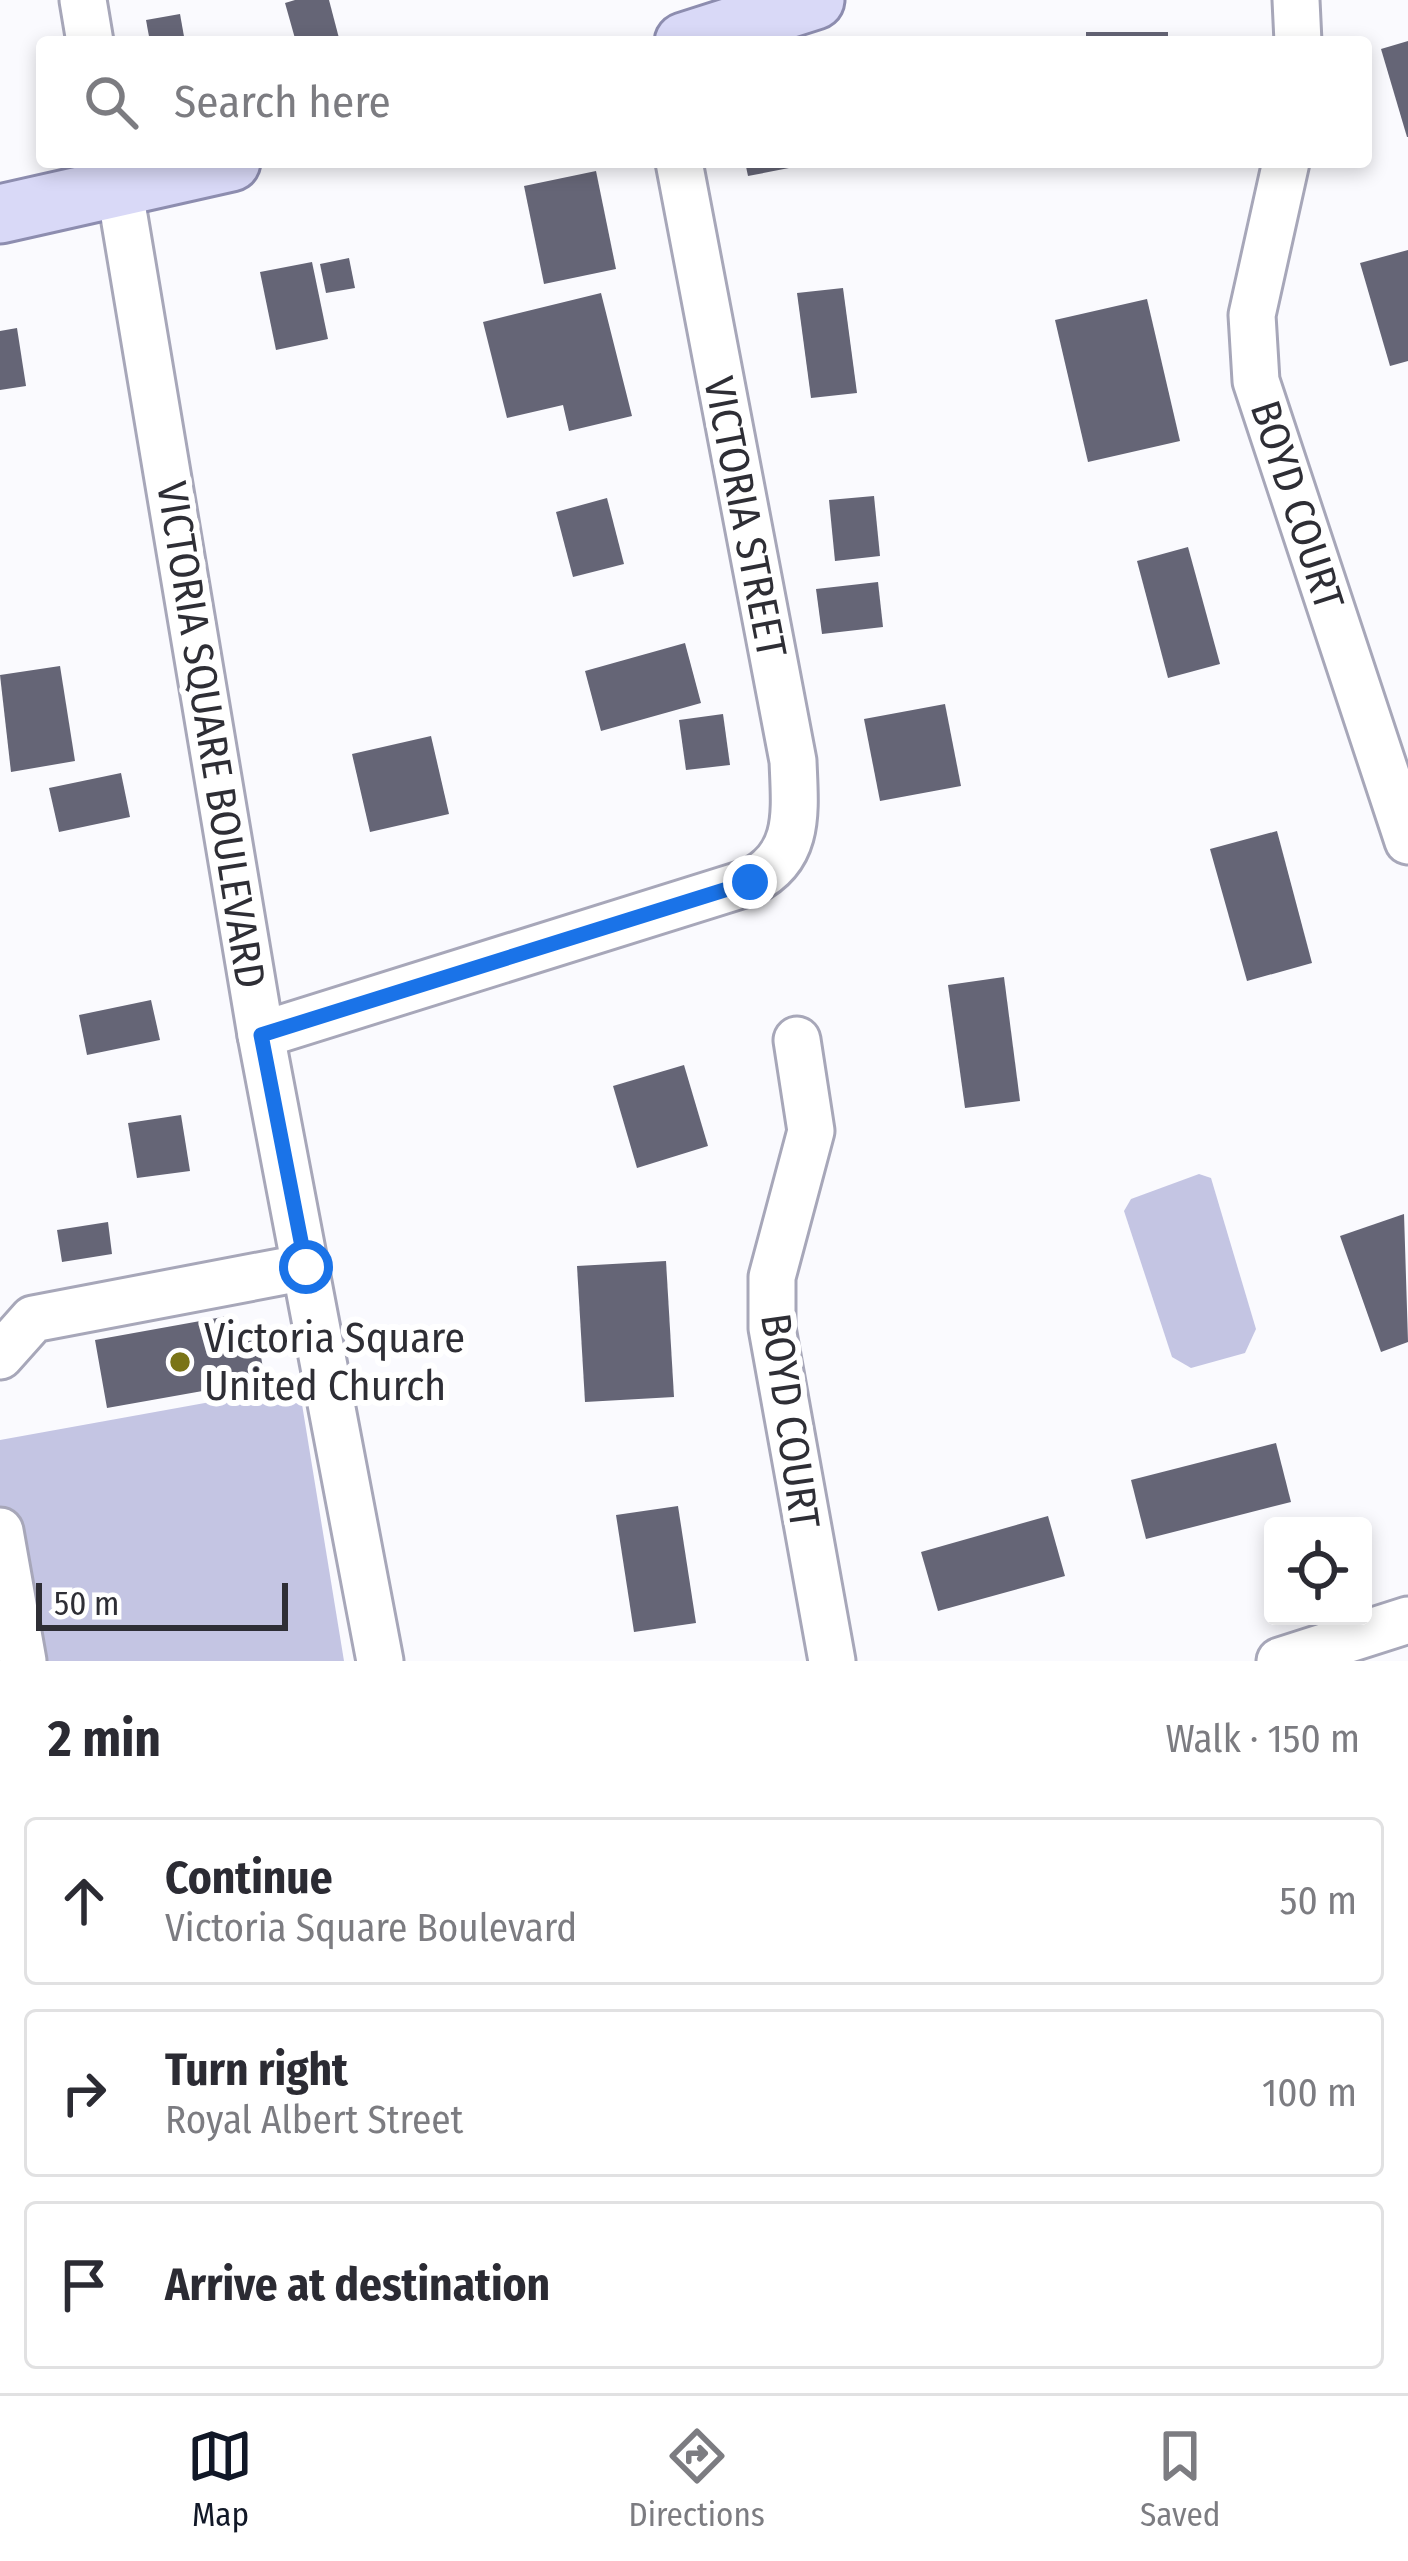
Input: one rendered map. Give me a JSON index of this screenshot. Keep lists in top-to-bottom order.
{
  "streets": {
    "street": ["BOYD COURT", "VICTORIA STREET", "VICTORIA SQUARE BOULEVARD"]
  },
  "crossings": [
    ["VICTORIA STREET", "VICTORIA SQUARE BOULEVARD"]
  ],
  "places": ["Victoria Square United Church"],
  "scale_bar": "50 m",
  "page": {
    "search": "Search here",
    "scale": "50 m",
    "heading": ["2 min", "Walk · 150 m"],
    "list": [
      ["Continue", "Victoria Square Boulevard", "50 m"],
      ["Turn right", "Royal Albert Street", "100 m"],
      "Arrive at destination"
    ],
    "nav": ["Map", "Directions", "Saved"]
  }
}
